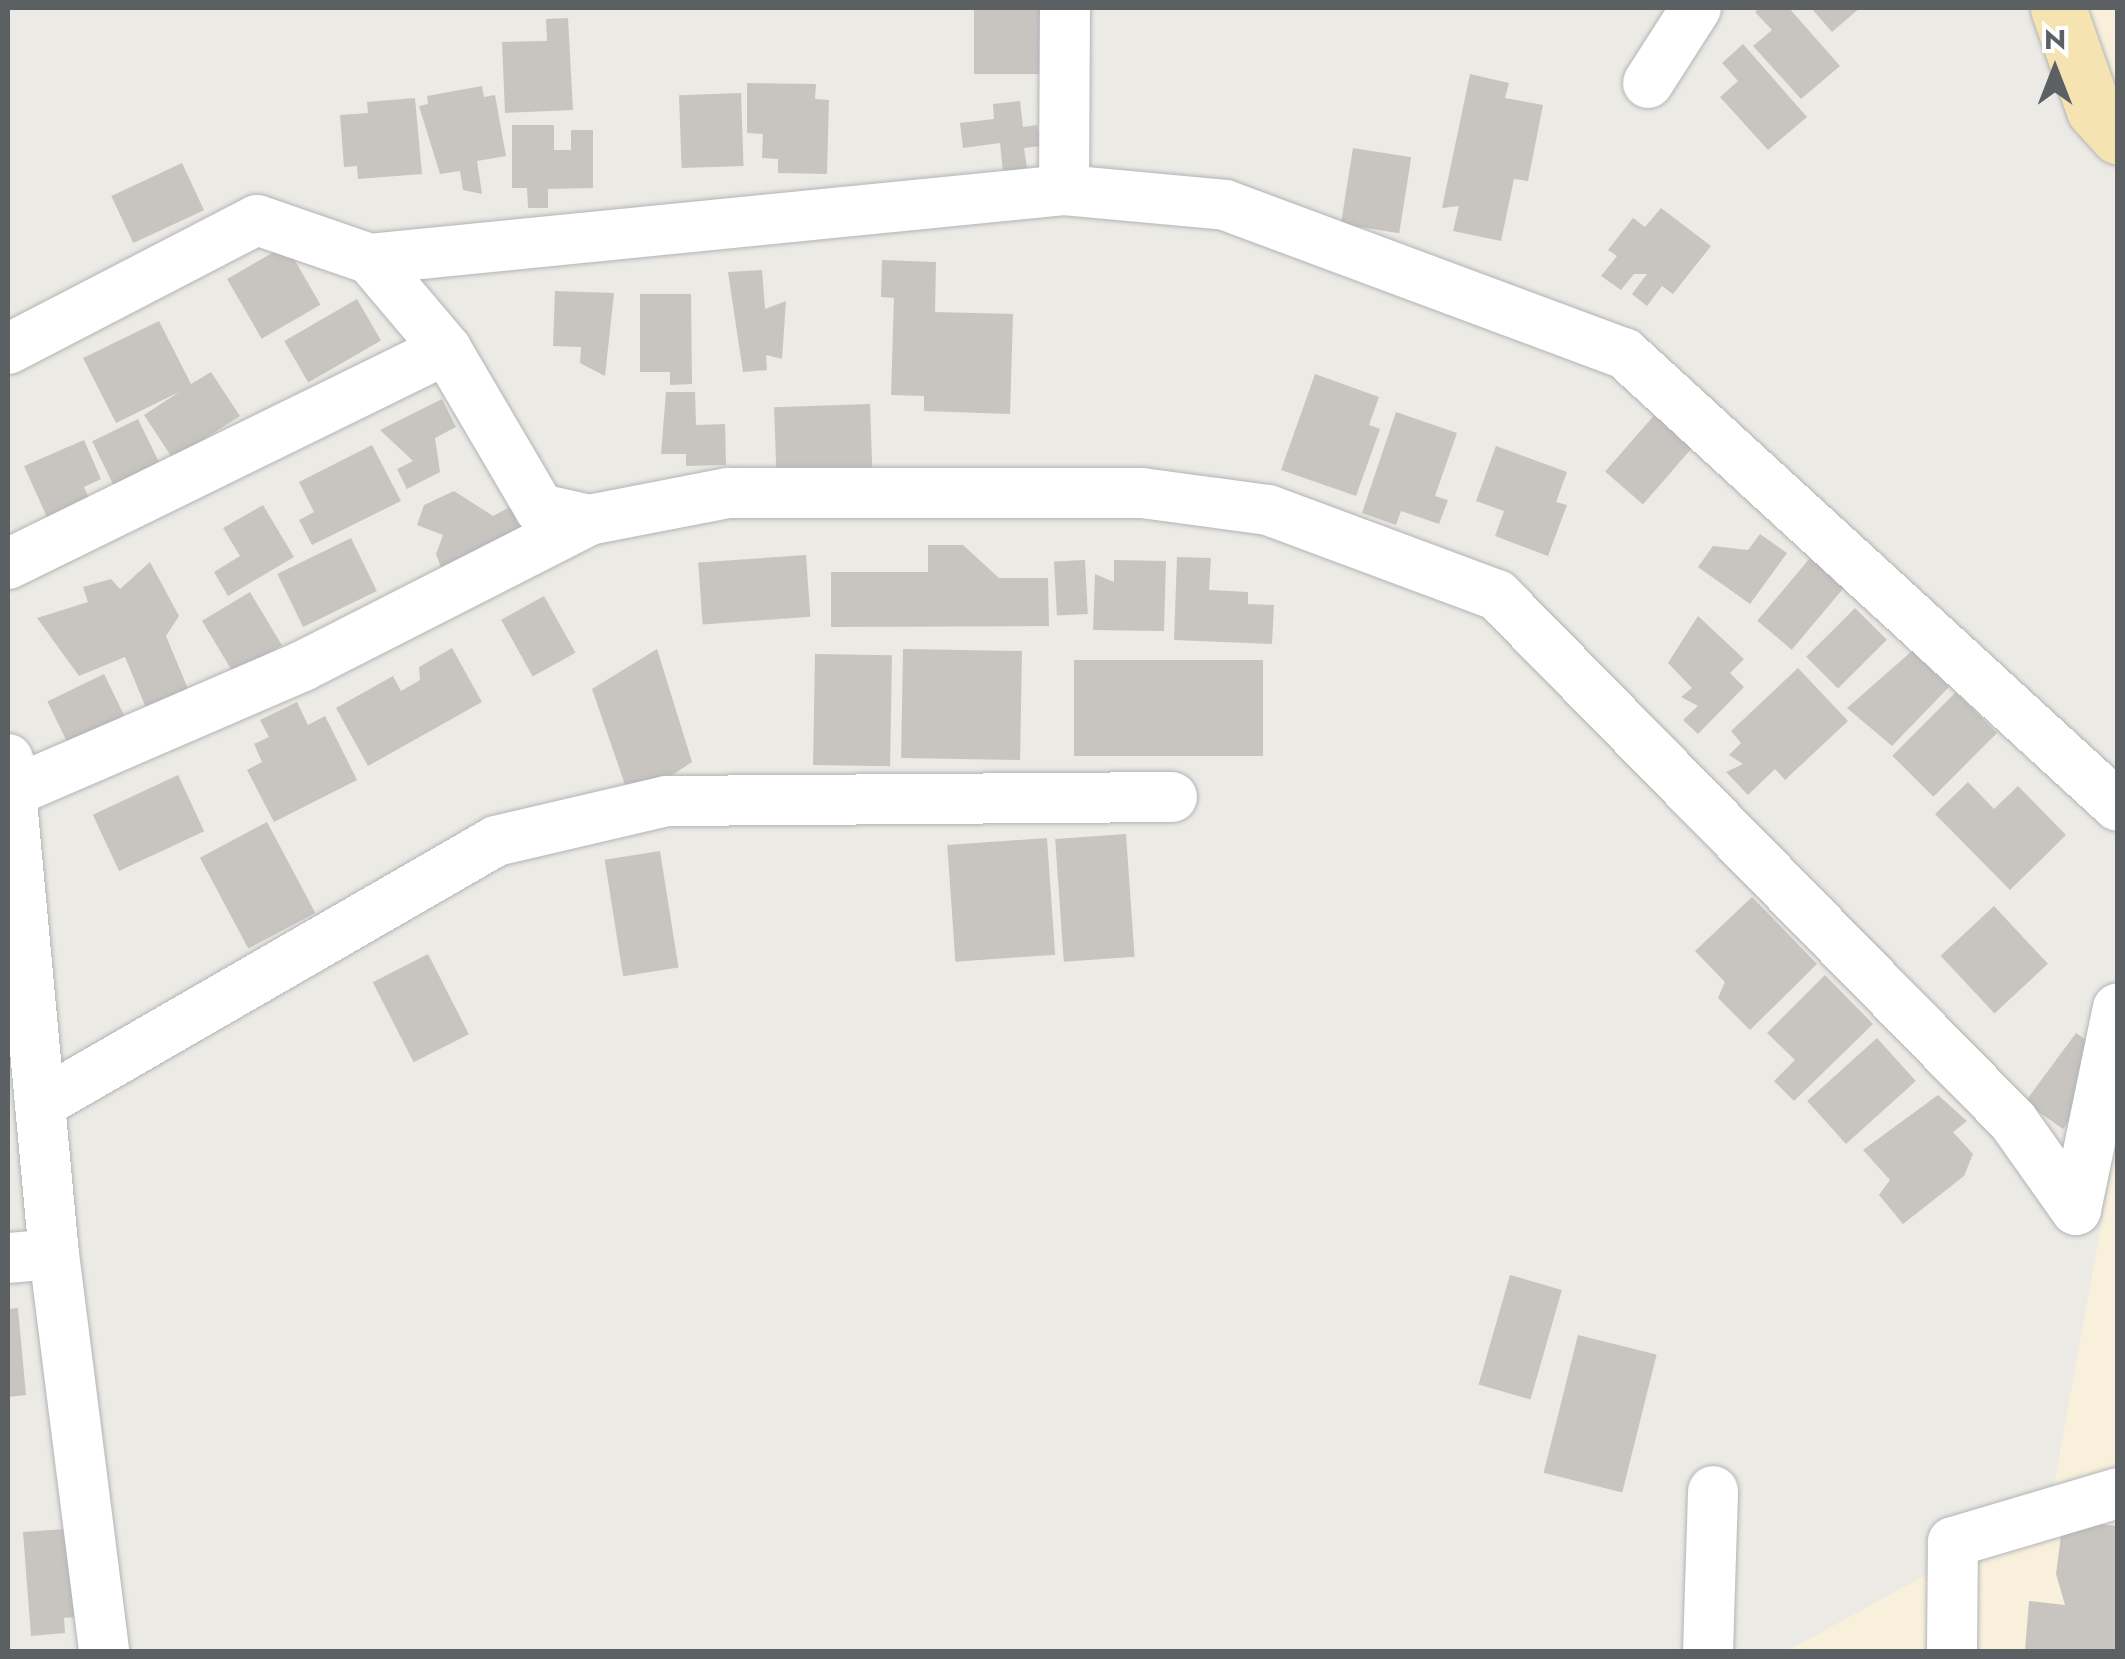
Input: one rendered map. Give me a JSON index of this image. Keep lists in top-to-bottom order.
{
  "north": "top"
}
